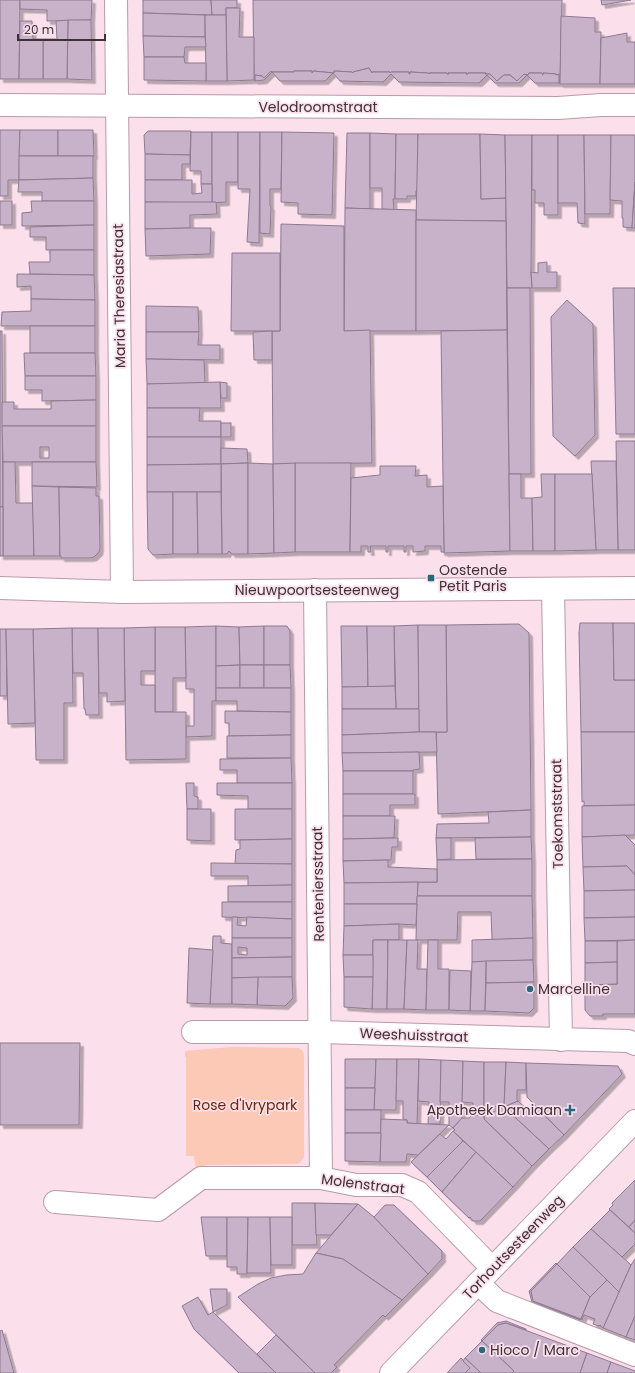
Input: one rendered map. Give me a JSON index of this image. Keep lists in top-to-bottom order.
{
  "streets": {
    "street": [
      "Velodroomstraat",
      "Maria Theresiastraat",
      "Nieuwpoortsesteenweg",
      "Toekomststraat",
      "Renteniersstraat",
      "Weeshuisstraat",
      "Molenstraat",
      "Torhoutsesteenweg"
    ]
  },
  "crossings": [
    ["Velodroomstraat", "Maria Theresiastraat"],
    ["Maria Theresiastraat", "Nieuwpoortsesteenweg"],
    ["Nieuwpoortsesteenweg", "Toekomststraat"],
    ["Nieuwpoortsesteenweg", "Renteniersstraat"],
    ["Toekomststraat", "Weeshuisstraat"],
    ["Renteniersstraat", "Weeshuisstraat"],
    ["Renteniersstraat", "Molenstraat"],
    ["Molenstraat", "Torhoutsesteenweg"]
  ],
  "parks": ["Rose d'Ivrypark"],
  "places": {
    "transit": ["Oostende Petit Paris"],
    "other": ["Marcelline", "Hioco / Marc"],
    "health": ["Apotheek Damiaan"]
  },
  "scale_bar": "20 m"
}
